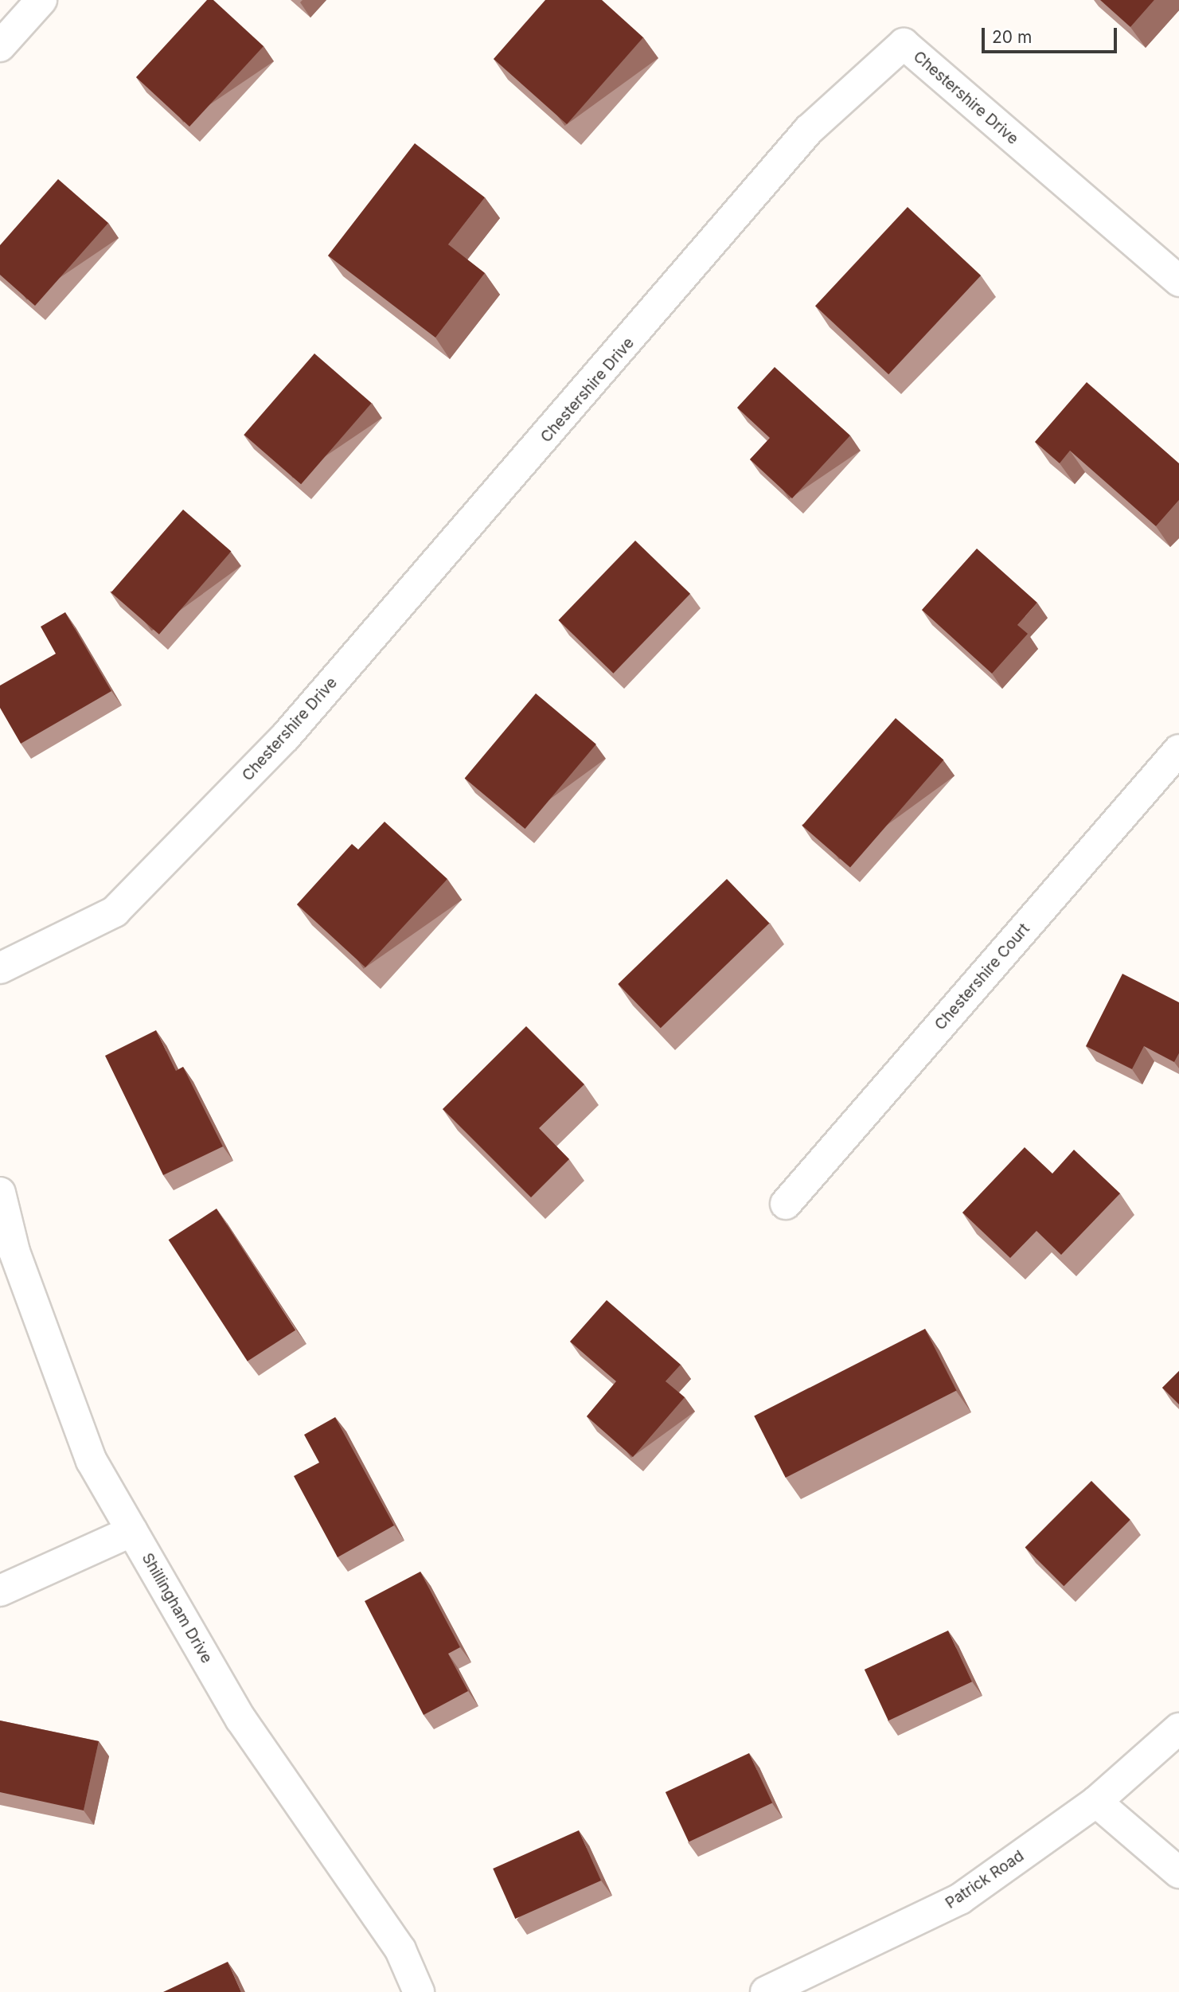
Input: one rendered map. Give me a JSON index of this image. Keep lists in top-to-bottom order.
{
  "streets": {
    "street": [
      "Chestershire Drive",
      "Chestershire Court",
      "Shillingham Drive",
      "Patrick Road"
    ]
  },
  "scale_bar": "20 m"
}
